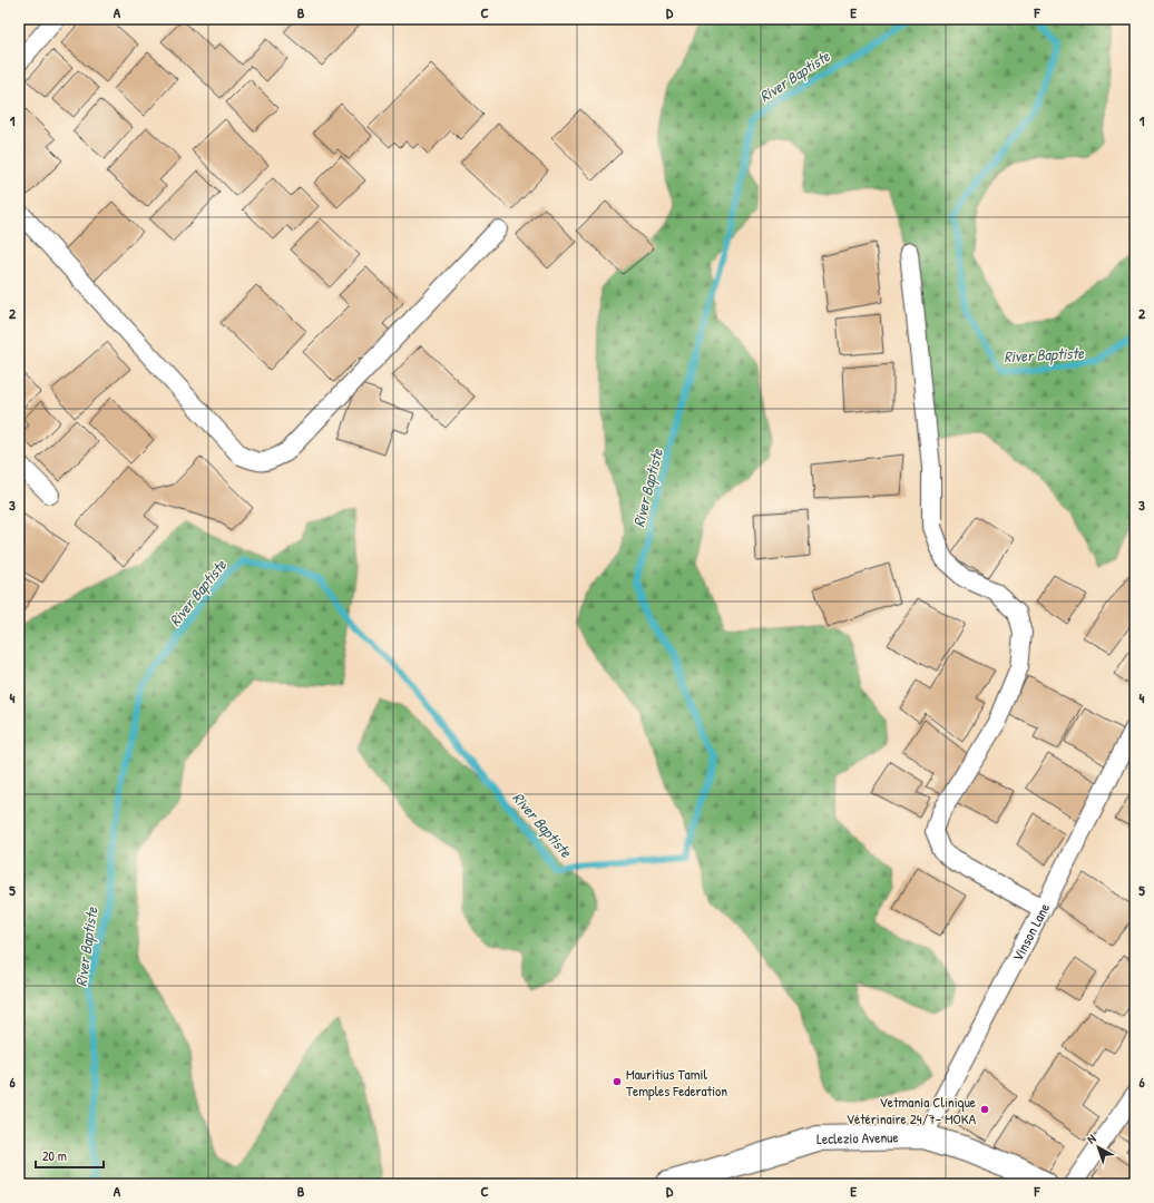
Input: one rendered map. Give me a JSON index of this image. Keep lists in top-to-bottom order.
{
  "streets": {
    "main road": ["Leclezio Avenue"],
    "street": ["Vinson Lane"]
  },
  "crossings": [
    ["Vinson Lane", "Leclezio Avenue"]
  ],
  "water": ["River Baptiste"],
  "places": ["Mauritius Tamil Temples Federation", "Vetmania Clinique Vétérinaire 24/7- MOKA"],
  "scale_bar": "20 m",
  "north": "top left",
  "grid": {
    "columns": [
      "A",
      "B",
      "C",
      "D",
      "E",
      "F"
    ],
    "rows": [
      "1",
      "2",
      "3",
      "4",
      "5",
      "6"
    ]
  }
}
